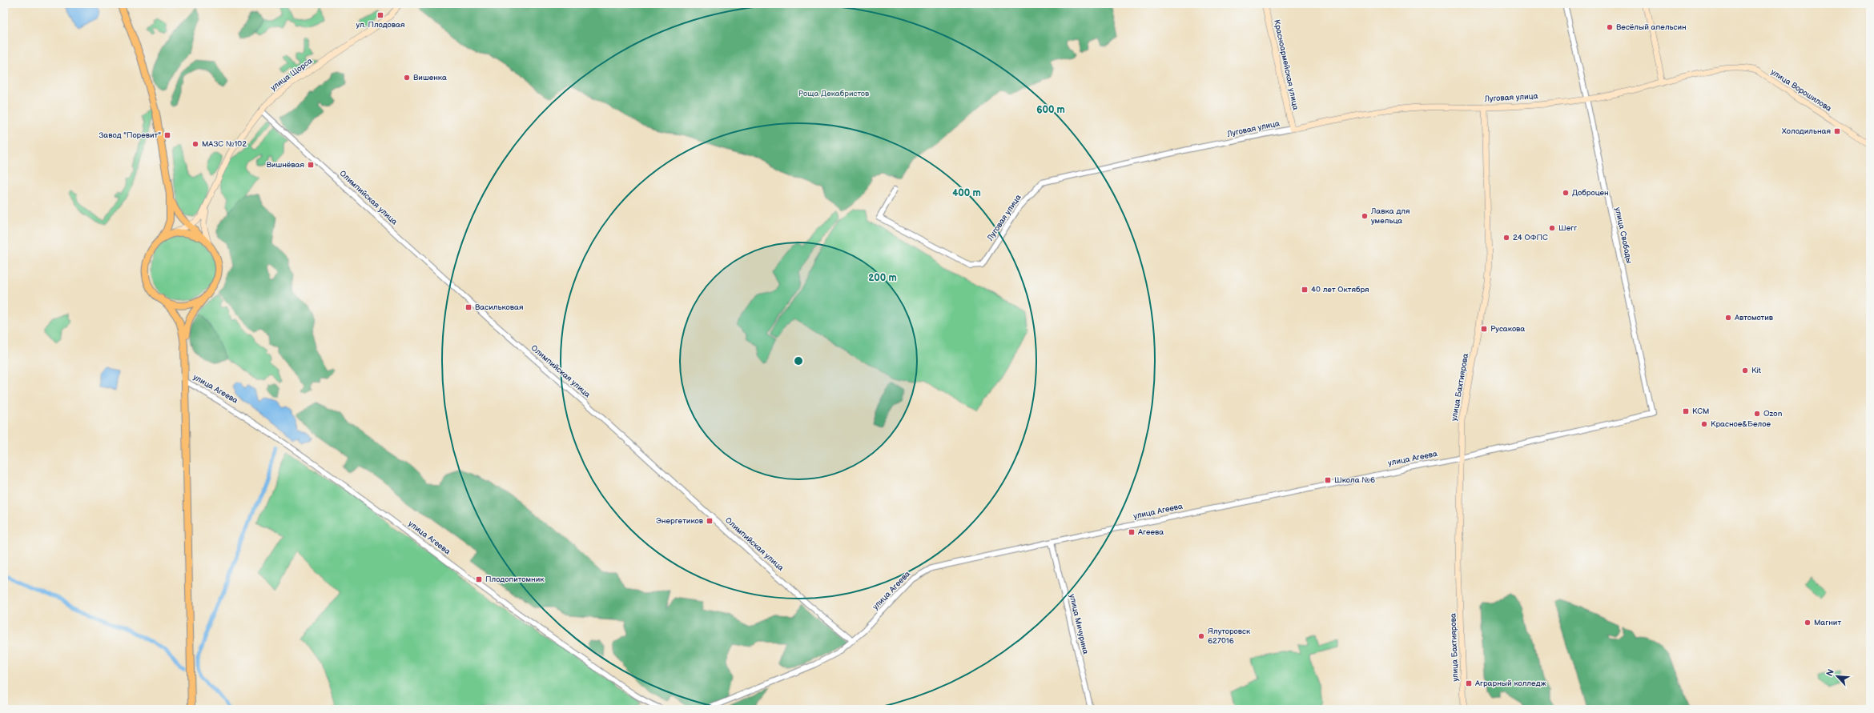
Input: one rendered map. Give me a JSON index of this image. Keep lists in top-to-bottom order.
{
  "streets": {
    "main road": [
      "Красноармейская улица",
      "улица Щорса",
      "улица Ворошилова",
      "Луговая улица",
      "улица Бахтиярова"
    ],
    "street": [
      "Олимпийская улица",
      "улица Свободы",
      "улица Агеева",
      "улица Мичурина"
    ]
  },
  "crossings": [
    ["Красноармейская улица", "Луговая улица"],
    ["улица Щорса", "Олимпийская улица"],
    ["улица Ворошилова", "Луговая улица"],
    ["Луговая улица", "улица Свободы"],
    ["Луговая улица", "улица Бахтиярова"],
    ["Олимпийская улица", "улица Агеева"],
    ["улица Свободы", "улица Агеева"],
    ["улица Бахтиярова", "улица Агеева"],
    ["улица Агеева", "улица Мичурина"]
  ],
  "parks": ["Роща Декабристов"],
  "places": {
    "transit": [
      "ул. Плодовая",
      "Холодильная",
      "Завод \"Поревит\"",
      "Вишнёвая",
      "40 лет Октября",
      "Васильковая",
      "Русакова",
      "КСМ",
      "Школа №6",
      "Энергетиков",
      "Агеева",
      "Плодопитомник",
      "Аграрный колледж"
    ],
    "other": [
      "Весёлый апельсин",
      "Вишенка",
      "МАЗС №102",
      "Доброцен",
      "Лавка для умельца",
      "Шегг",
      "24 ОФПС",
      "Автомотив",
      "Kit",
      "Ozon",
      "Красное&Белое",
      "Магнит",
      "Ялуторовск 627016"
    ]
  },
  "north": "top left",
  "rings": ["600 m", "400 m", "200 m"]
}
